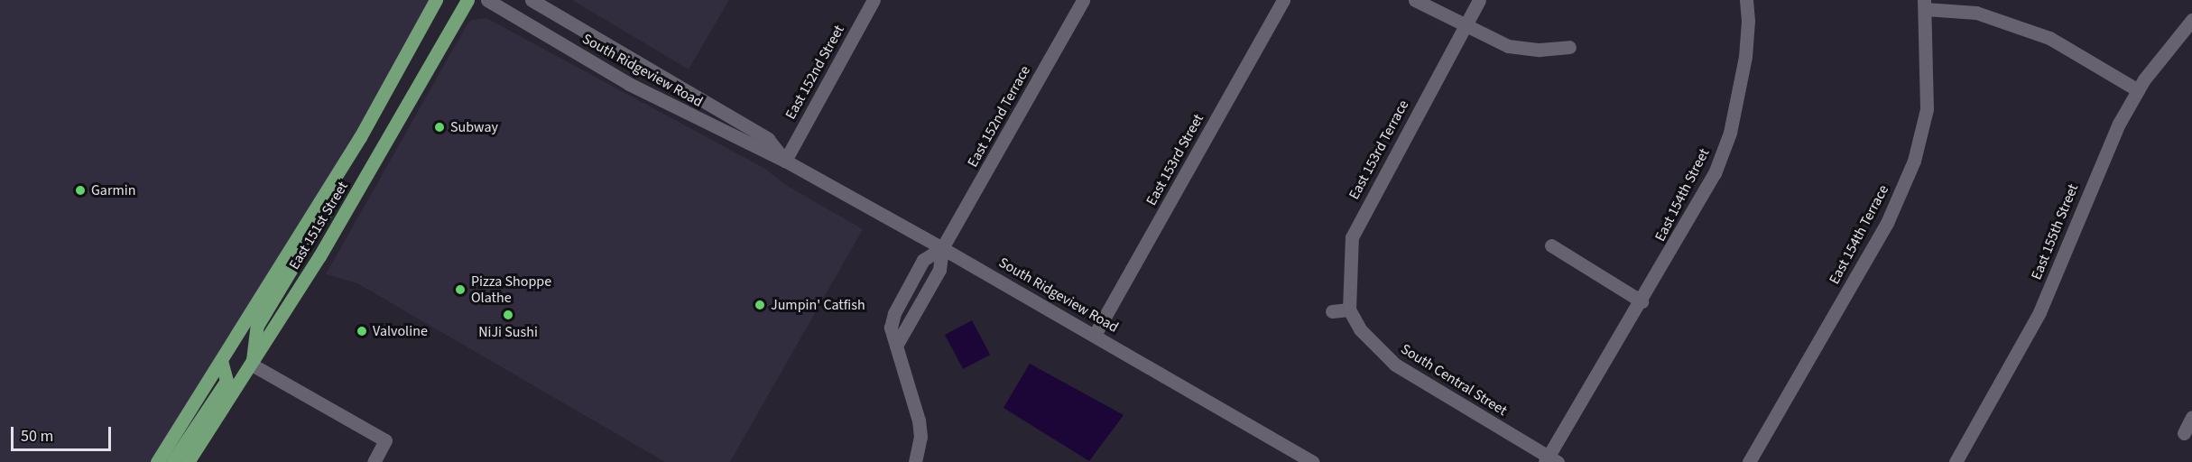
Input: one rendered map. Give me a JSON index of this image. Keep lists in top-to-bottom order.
{
  "streets": {
    "main road": ["East 151st Street"],
    "street": [
      "South Ridgeview Road",
      "East 152nd Street",
      "East 152nd Terrace",
      "East 153rd Terrace",
      "East 153rd Street",
      "East 154th Street",
      "East 155th Street",
      "East 154th Terrace",
      "South Central Street"
    ]
  },
  "crossings": [
    ["South Ridgeview Road", "East 152nd Street"],
    ["South Ridgeview Road", "East 152nd Terrace"],
    ["South Ridgeview Road", "East 153rd Street"],
    ["East 153rd Terrace", "South Central Street"],
    ["East 154th Street", "South Central Street"]
  ],
  "places": [
    "Subway",
    "Garmin",
    "Pizza Shoppe Olathe",
    "Jumpin' Catfish",
    "NiJi Sushi",
    "Valvoline"
  ],
  "scale_bar": "50 m"
}
